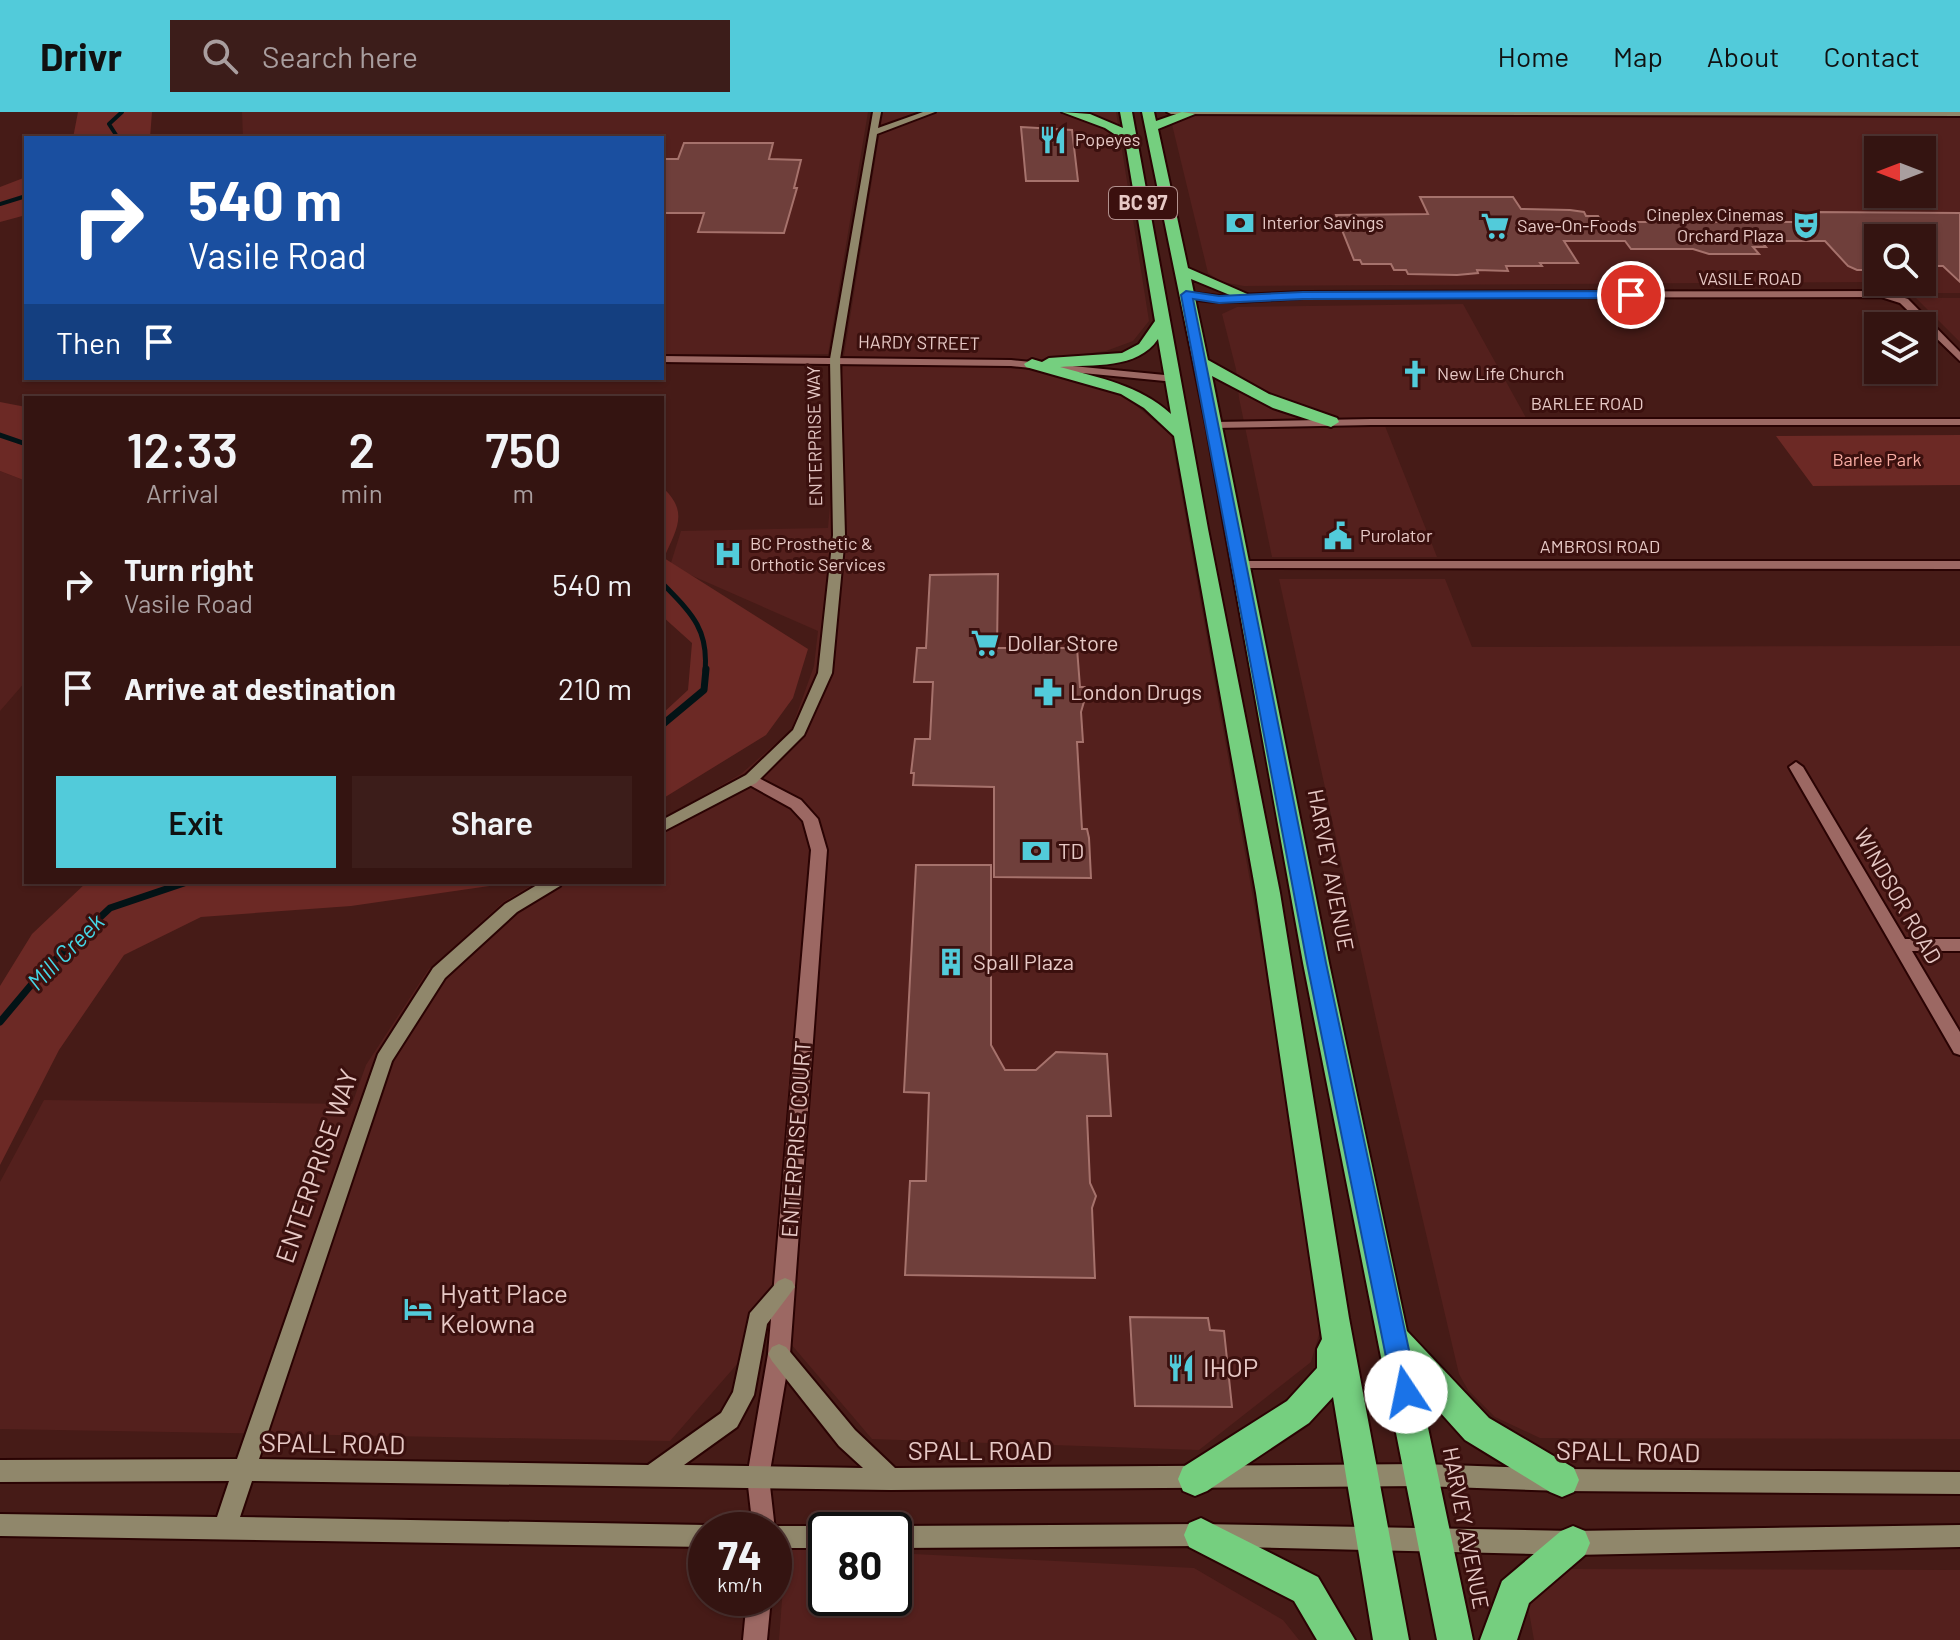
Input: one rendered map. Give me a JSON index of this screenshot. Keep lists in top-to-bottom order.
{
  "streets": {
    "highway": ["BC 97", "HARVEY AVENUE"],
    "main road": ["ENTERPRISE WAY", "SPALL ROAD"],
    "street": [
      "VASILE ROAD",
      "HARDY STREET",
      "BARLEE ROAD",
      "AMBROSI ROAD",
      "WINDSOR ROAD",
      "ENTERPRISE COURT"
    ]
  },
  "crossings": [
    ["BC 97", "HARDY STREET"],
    ["BC 97", "SPALL ROAD"],
    ["VASILE ROAD", "HARVEY AVENUE"],
    ["HARDY STREET", "ENTERPRISE WAY"],
    ["BARLEE ROAD", "HARVEY AVENUE"],
    ["ENTERPRISE WAY", "ENTERPRISE COURT"],
    ["ENTERPRISE WAY", "SPALL ROAD"],
    ["AMBROSI ROAD", "HARVEY AVENUE"],
    ["HARVEY AVENUE", "SPALL ROAD"],
    ["ENTERPRISE COURT", "SPALL ROAD"]
  ],
  "water": ["Mill Creek"],
  "parks": ["Barlee Park"],
  "places": {
    "restaurant": ["Popeyes", "IHOP"],
    "bank": ["Interior Savings", "TD"],
    "theatre": ["Cineplex Cinemas Orchard Plaza"],
    "supermarket": ["Save-On-Foods", "Dollar Store"],
    "church": ["New Life Church"],
    "public building": ["Purolator"],
    "hospital": ["BC Prosthetic & Orthotic Services"],
    "pharmacy": ["London Drugs"],
    "building": ["Spall Plaza"],
    "hotel": ["Hyatt Place Kelowna"]
  },
  "north": "left",
  "page": {
    "header": "Drivr",
    "search": "Search here",
    "nav": [
      "Home",
      "Map",
      "About",
      "Contact"
    ],
    "turn": ["540 m", "Vasile Road"],
    "then": "Then",
    "eta": [
      "12:33",
      "Arrival",
      "2",
      "min",
      "750",
      "m"
    ],
    "list": [
      {
        "name": "Turn right",
        "note": "Vasile Road",
        "value": "540 m"
      },
      {
        "name": "Arrive at destination",
        "value": "210 m"
      }
    ],
    "buttons": ["Exit", "Share"],
    "speed": "74 km/h",
    "limit": "80"
  }
}
